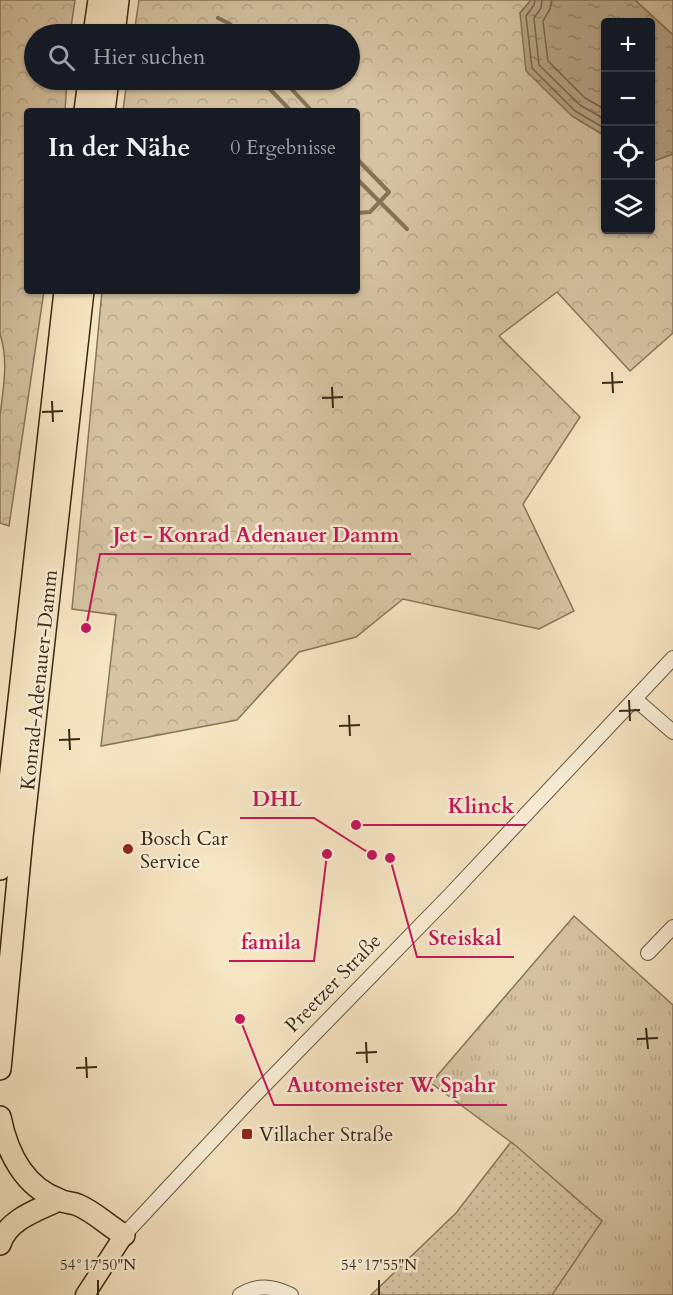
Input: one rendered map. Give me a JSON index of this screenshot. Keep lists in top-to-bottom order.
{
  "streets": {
    "highway": ["Konrad-Adenauer-Damm"],
    "main road": ["Preetzer Straße"]
  },
  "places": {
    "other": [
      "Jet - Konrad Adenauer Damm",
      "Klinck",
      "Bosch Car Service",
      "famila",
      "DHL",
      "Steiskal",
      "Automeister W. Spahr"
    ],
    "transit": ["Villacher Straße"]
  },
  "page": {
    "map_buttons": ["+", "−"],
    "search": "Hier suchen",
    "heading": ["In der Nähe", "0 Ergebnisse"]
  },
  "coordinates": ["54°17'50\"N", "54°17'55\"N"]
}
